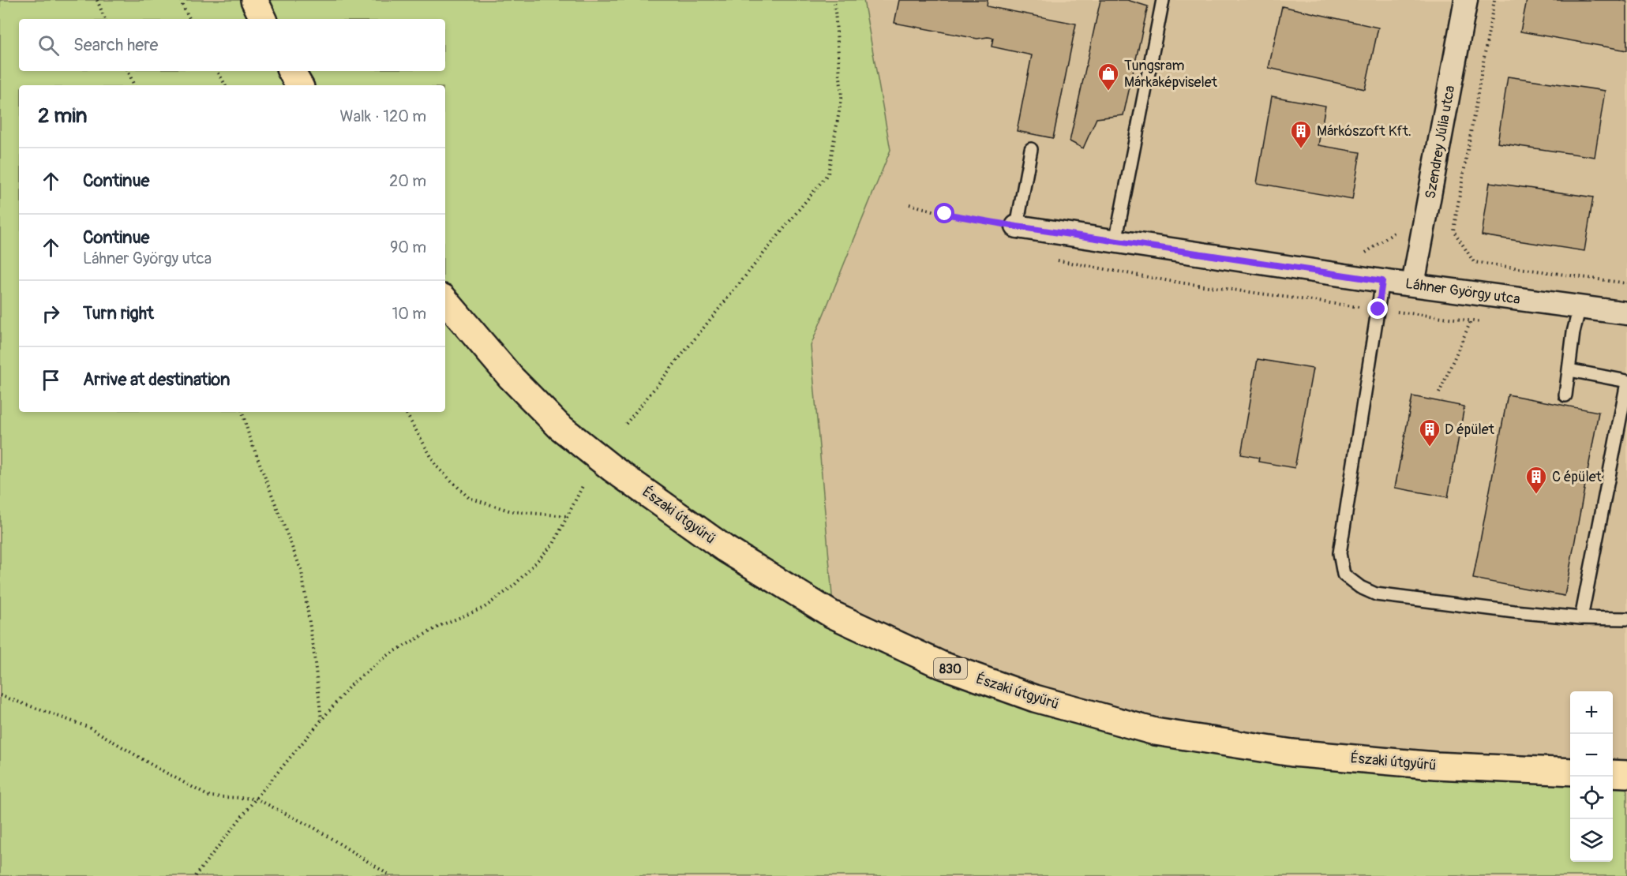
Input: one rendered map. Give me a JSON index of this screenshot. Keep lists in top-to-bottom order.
{
  "streets": {
    "main road": ["Északi útgyűrű", "830"],
    "street": ["Szendrey Júlia utca", "Láhner György utca"]
  },
  "crossings": [
    ["Szendrey Júlia utca", "Láhner György utca"]
  ],
  "places": {
    "shop": ["Tungsram Márkaképviselet"],
    "building": ["Márkószoft Kft.", "D épület", "C épület"]
  },
  "page": {
    "search": "Search here",
    "heading": ["2 min", "Walk · 120 m"],
    "list": [
      ["Continue", "20 m"],
      ["Continue", "Láhner György utca", "90 m"],
      ["Turn right", "10 m"],
      "Arrive at destination"
    ],
    "map_buttons": ["+", "−"]
  }
}
